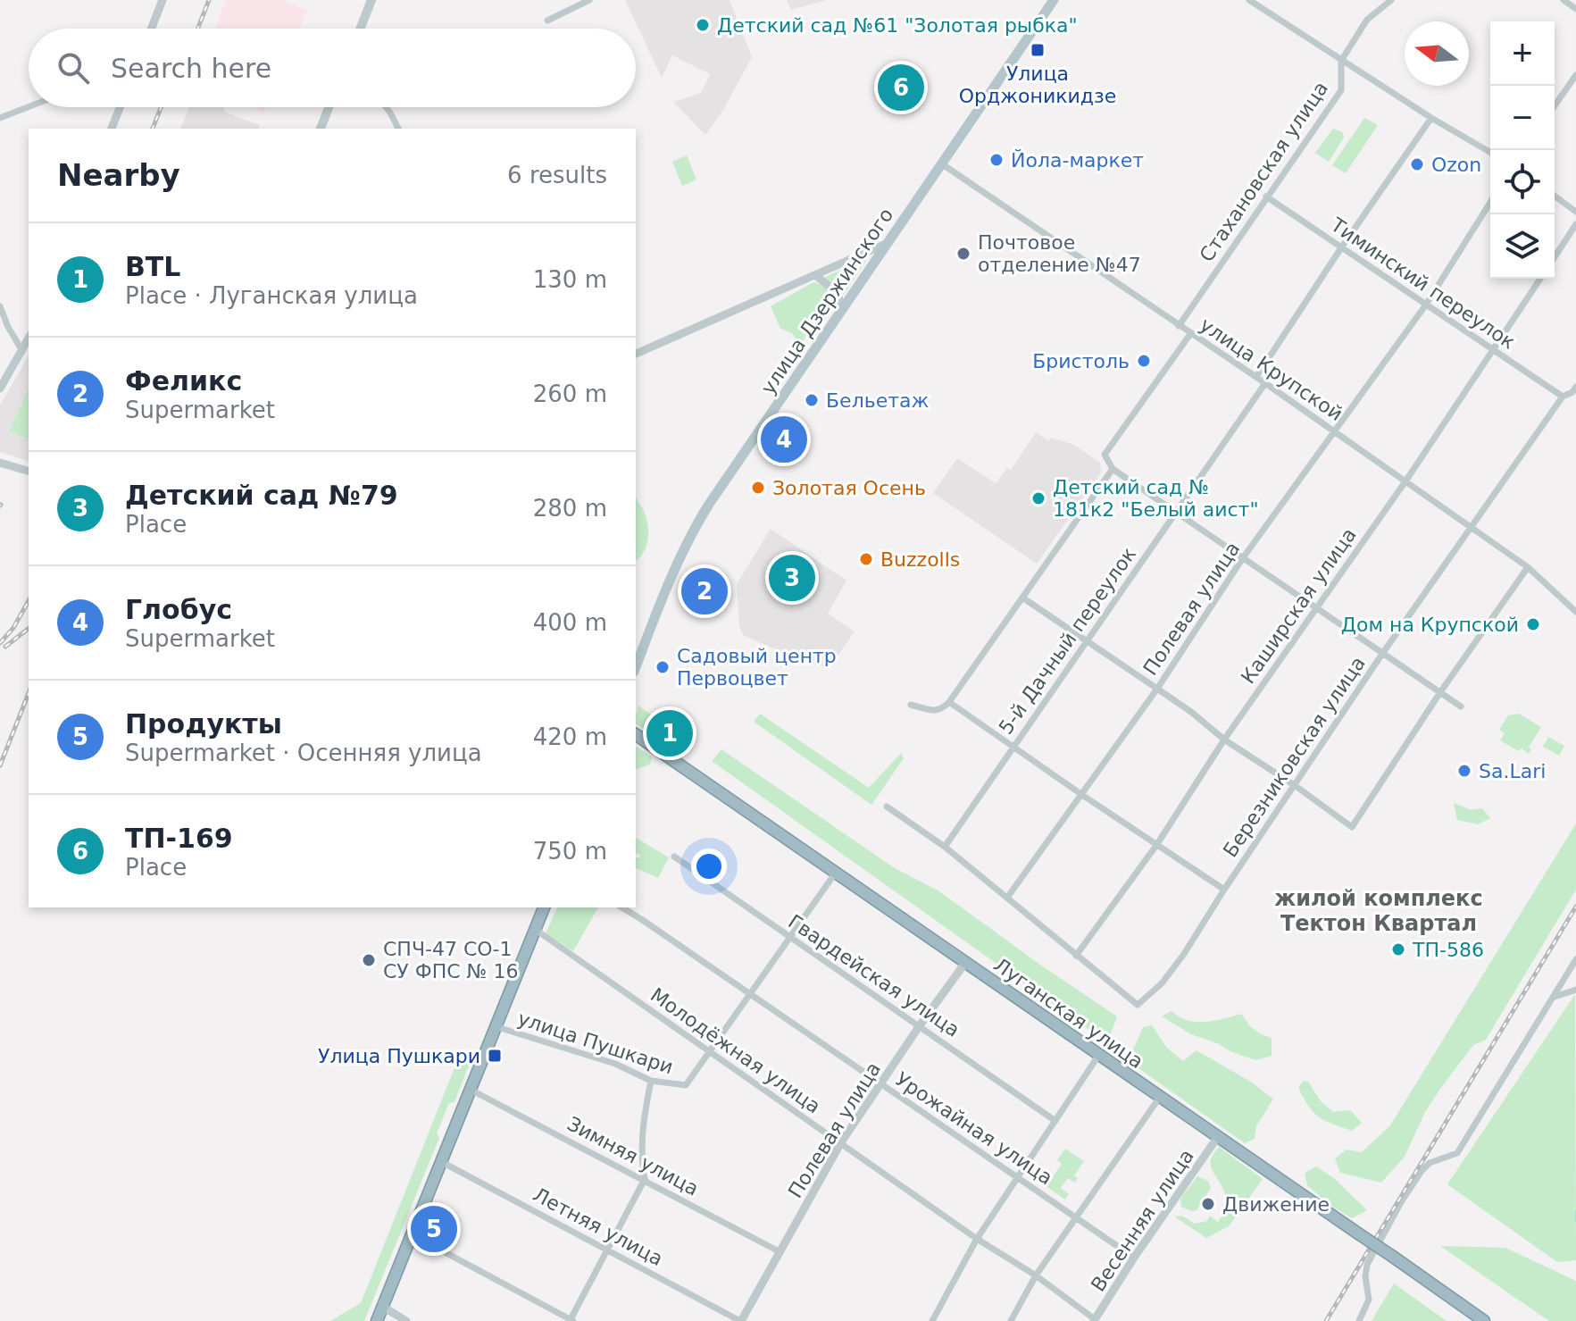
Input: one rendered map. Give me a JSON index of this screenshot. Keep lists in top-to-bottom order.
{
  "streets": {
    "highway": ["Луганская улица"],
    "main road": ["улица Дзержинского"],
    "street": [
      "Стахановская улица",
      "Тиминский переулок",
      "улица Крупской",
      "Каширская улица",
      "Полевая улица",
      "5-й Дачный переулок",
      "Березниковская улица",
      "Гвардейская улица",
      "улица Пушкари",
      "Молодёжная улица",
      "Урожайная улица",
      "Зимняя улица",
      "Весенняя улица",
      "Летняя улица"
    ]
  },
  "crossings": [
    ["Стахановская улица", "Тиминский переулок"],
    ["Стахановская улица", "улица Крупской"],
    ["Тиминский переулок", "Каширская улица"],
    ["Тиминский переулок", "Полевая улица"],
    ["Тиминский переулок", "Березниковская улица"],
    ["улица Дзержинского", "улица Крупской"],
    ["улица Крупской", "Каширская улица"],
    ["улица Крупской", "Полевая улица"],
    ["улица Крупской", "5-й Дачный переулок"],
    ["улица Крупской", "Березниковская улица"],
    ["Каширская улица", "Березниковская улица"],
    ["Полевая улица", "Гвардейская улица"],
    ["Полевая улица", "Луганская улица"],
    ["Полевая улица", "Молодёжная улица"],
    ["Полевая улица", "Урожайная улица"],
    ["Полевая улица", "Зимняя улица"],
    ["Полевая улица", "Летняя улица"],
    ["Луганская улица", "Весенняя улица"],
    ["улица Пушкари", "Молодёжная улица"],
    ["Молодёжная улица", "Весенняя улица"],
    ["Урожайная улица", "Весенняя улица"]
  ],
  "districts": ["жилой комплекс Тектон Квартал"],
  "places": {
    "other": [
      "Детский сад №61 \"Золотая рыбка\"",
      "Йола-маркет",
      "Ozon",
      "Почтовое отделение №47",
      "Бристоль",
      "Бельетаж",
      "Золотая Осень",
      "Детский сад № 181к2 \"Белый аист\"",
      "Buzzolls",
      "Дом на Крупской",
      "Садовый центр Первоцвет",
      "Sa.Lari",
      "ТП-586",
      "СПЧ-47 СО-1 СУ ФПС № 16",
      "Движение"
    ],
    "transit": ["Улица Орджоникидзе", "Улица Пушкари"]
  },
  "north": "left",
  "page": {
    "map_buttons": ["+", "−"],
    "search": "Search here",
    "pins": [
      "6",
      "4",
      "3",
      "2",
      "1",
      "5"
    ],
    "heading": ["Nearby", "6 results"],
    "list": [
      {
        "mark": "1",
        "name": "BTL",
        "note": "Place · Луганская улица",
        "value": "130 m"
      },
      {
        "mark": "2",
        "name": "Феликс",
        "note": "Supermarket",
        "value": "260 m"
      },
      {
        "mark": "3",
        "name": "Детский сад №79",
        "note": "Place",
        "value": "280 m"
      },
      {
        "mark": "4",
        "name": "Глобус",
        "note": "Supermarket",
        "value": "400 m"
      },
      {
        "mark": "5",
        "name": "Продукты",
        "note": "Supermarket · Осенняя улица",
        "value": "420 m"
      },
      {
        "mark": "6",
        "name": "ТП-169",
        "note": "Place",
        "value": "750 m"
      }
    ]
  }
}
